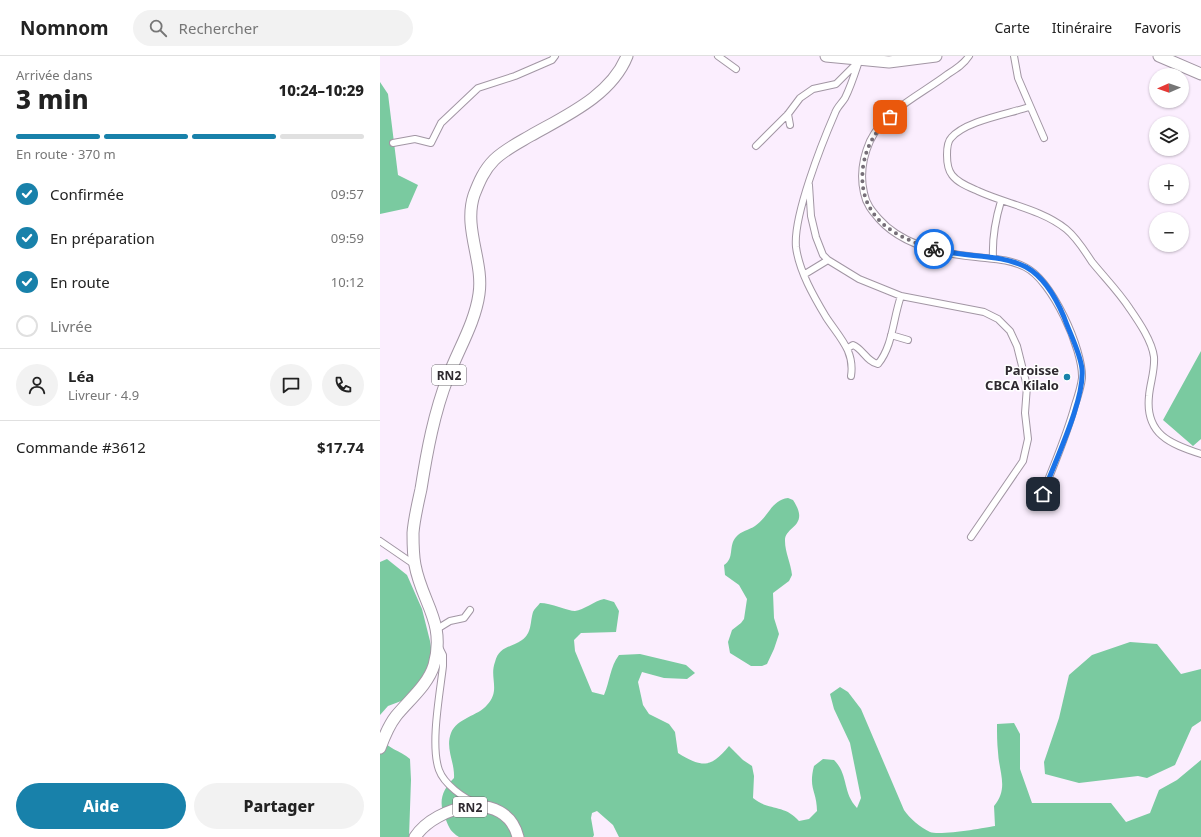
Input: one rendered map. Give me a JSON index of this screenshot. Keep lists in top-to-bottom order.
{
  "streets": {
    "highway": ["RN2"]
  },
  "places": ["Paroisse CBCA Kilalo"],
  "north": "left",
  "page": {
    "header": "Nomnom",
    "search": "Rechercher",
    "nav": ["Carte", "Itinéraire", "Favoris"],
    "heading": ["3 min", "Arrivée dans", "10:24–10:29"],
    "panel": [
      "Léa",
      "Livreur · 4.9",
      "Commande #3612",
      "$17.74"
    ],
    "map_buttons": ["+", "−"],
    "bar": "En route · 370 m",
    "list": [
      ["Confirmée", "09:57"],
      ["En préparation", "09:59"],
      ["En route", "10:12"],
      "Livrée"
    ],
    "buttons": ["Aide", "Partager"]
  }
}
